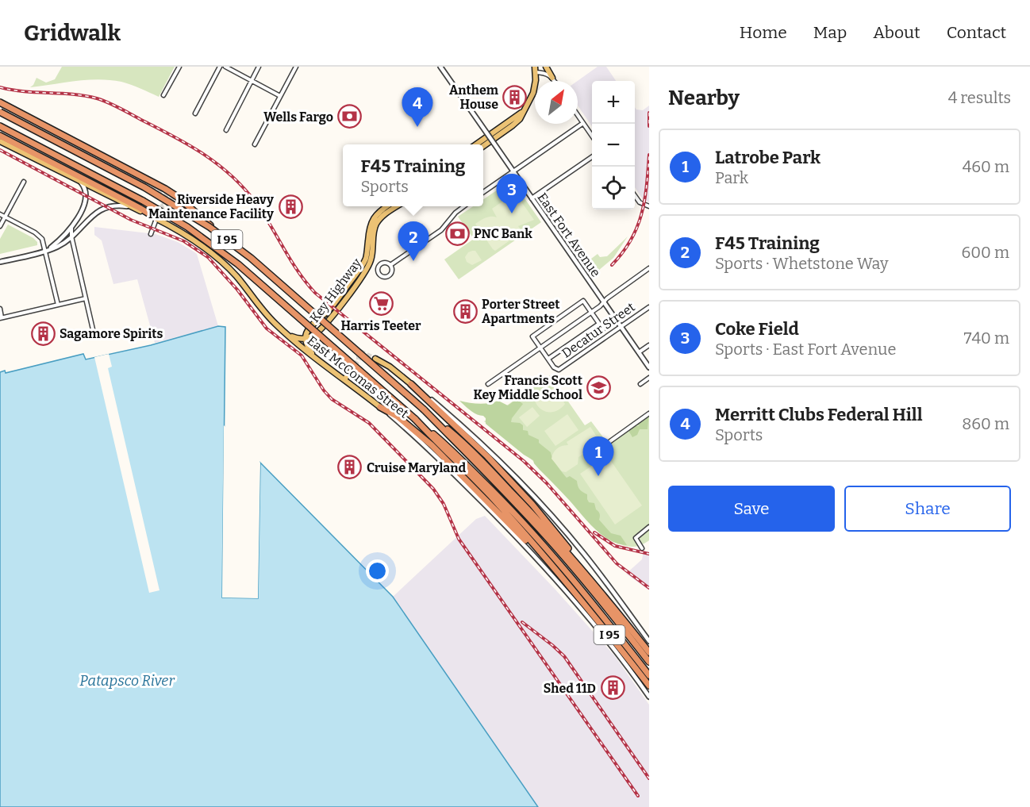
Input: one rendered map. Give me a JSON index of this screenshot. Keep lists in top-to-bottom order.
{
  "streets": {
    "highway": ["I 95"],
    "main road": ["Key Highway", "East McComas Street"],
    "street": ["East Fort Avenue", "Decatur Street"]
  },
  "crossings": [
    ["East Fort Avenue", "Decatur Street"],
    ["Key Highway", "East McComas Street"]
  ],
  "water": ["Patapsco River"],
  "places": {
    "building": [
      "Anthem House",
      "Riverside Heavy Maintenance Facility",
      "Porter Street Apartments",
      "Sagamore Spirits",
      "Cruise Maryland",
      "Shed 11D"
    ],
    "bank": ["Wells Fargo", "PNC Bank"],
    "supermarket": ["Harris Teeter"],
    "school or university": ["Francis Scott Key Middle School"]
  },
  "north": "top right",
  "page": {
    "header": "Gridwalk",
    "nav": [
      "Home",
      "Map",
      "About",
      "Contact"
    ],
    "heading": ["Nearby", "4 results"],
    "map_buttons": ["+", "−"],
    "pins": [
      "4",
      "3",
      "2",
      "1"
    ],
    "list": [
      {
        "mark": "1",
        "name": "Latrobe Park",
        "note": "Park",
        "value": "460 m"
      },
      {
        "mark": "2",
        "name": "F45 Training",
        "note": "Sports · Whetstone Way",
        "value": "600 m"
      },
      {
        "mark": "3",
        "name": "Coke Field",
        "note": "Sports · East Fort Avenue",
        "value": "740 m"
      },
      {
        "mark": "4",
        "name": "Merritt Clubs Federal Hill",
        "note": "Sports",
        "value": "860 m"
      }
    ],
    "popup": ["F45 Training", "Sports"],
    "buttons": ["Save", "Share"]
  }
}
